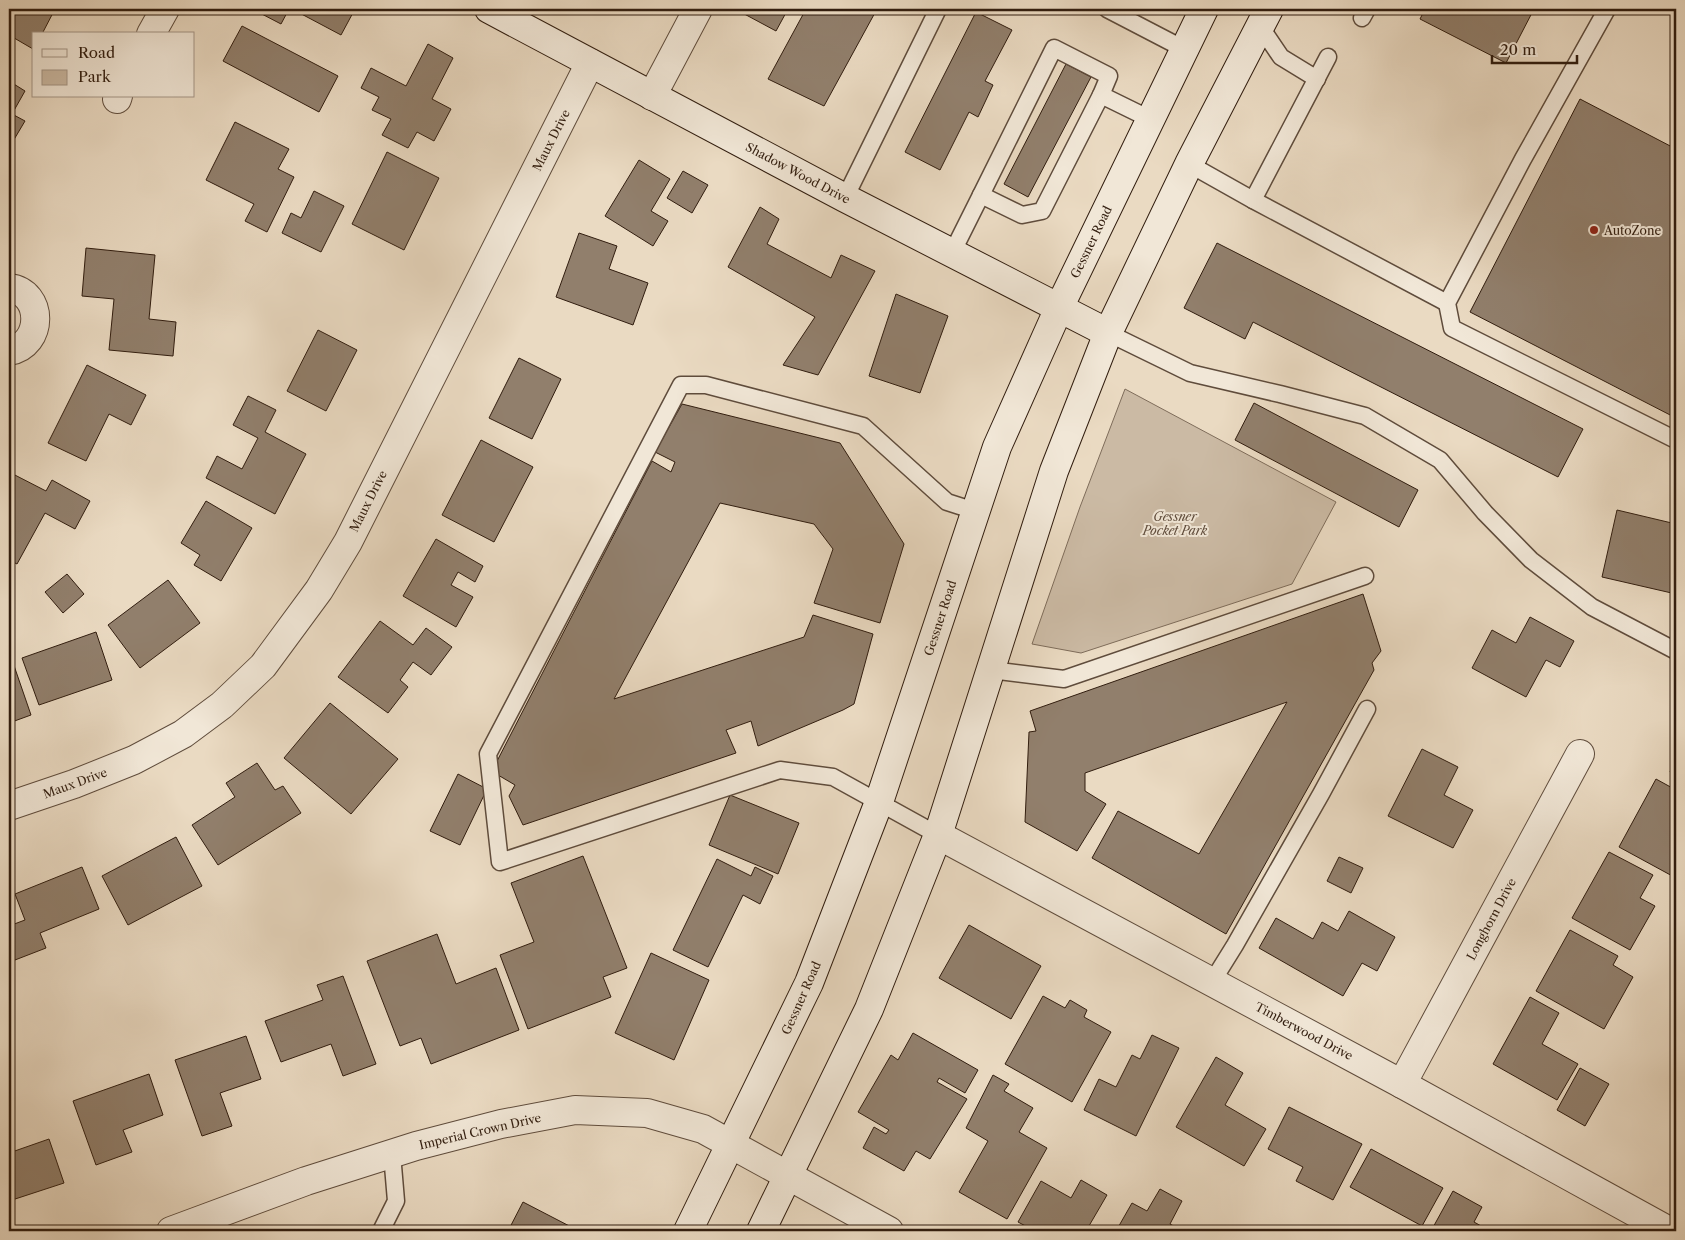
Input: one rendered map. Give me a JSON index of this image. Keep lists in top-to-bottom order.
{
  "streets": {
    "street": [
      "Maux Drive",
      "Shadow Wood Drive",
      "Gessner Road",
      "Longhorn Drive",
      "Timberwood Drive",
      "Imperial Crown Drive"
    ]
  },
  "crossings": [
    ["Maux Drive", "Shadow Wood Drive"],
    ["Shadow Wood Drive", "Gessner Road"],
    ["Gessner Road", "Imperial Crown Drive"],
    ["Longhorn Drive", "Timberwood Drive"]
  ],
  "parks": ["Gessner Pocket Park"],
  "places": ["AutoZone"],
  "legend": ["Road", "Park"],
  "scale_bar": "20 m"
}
